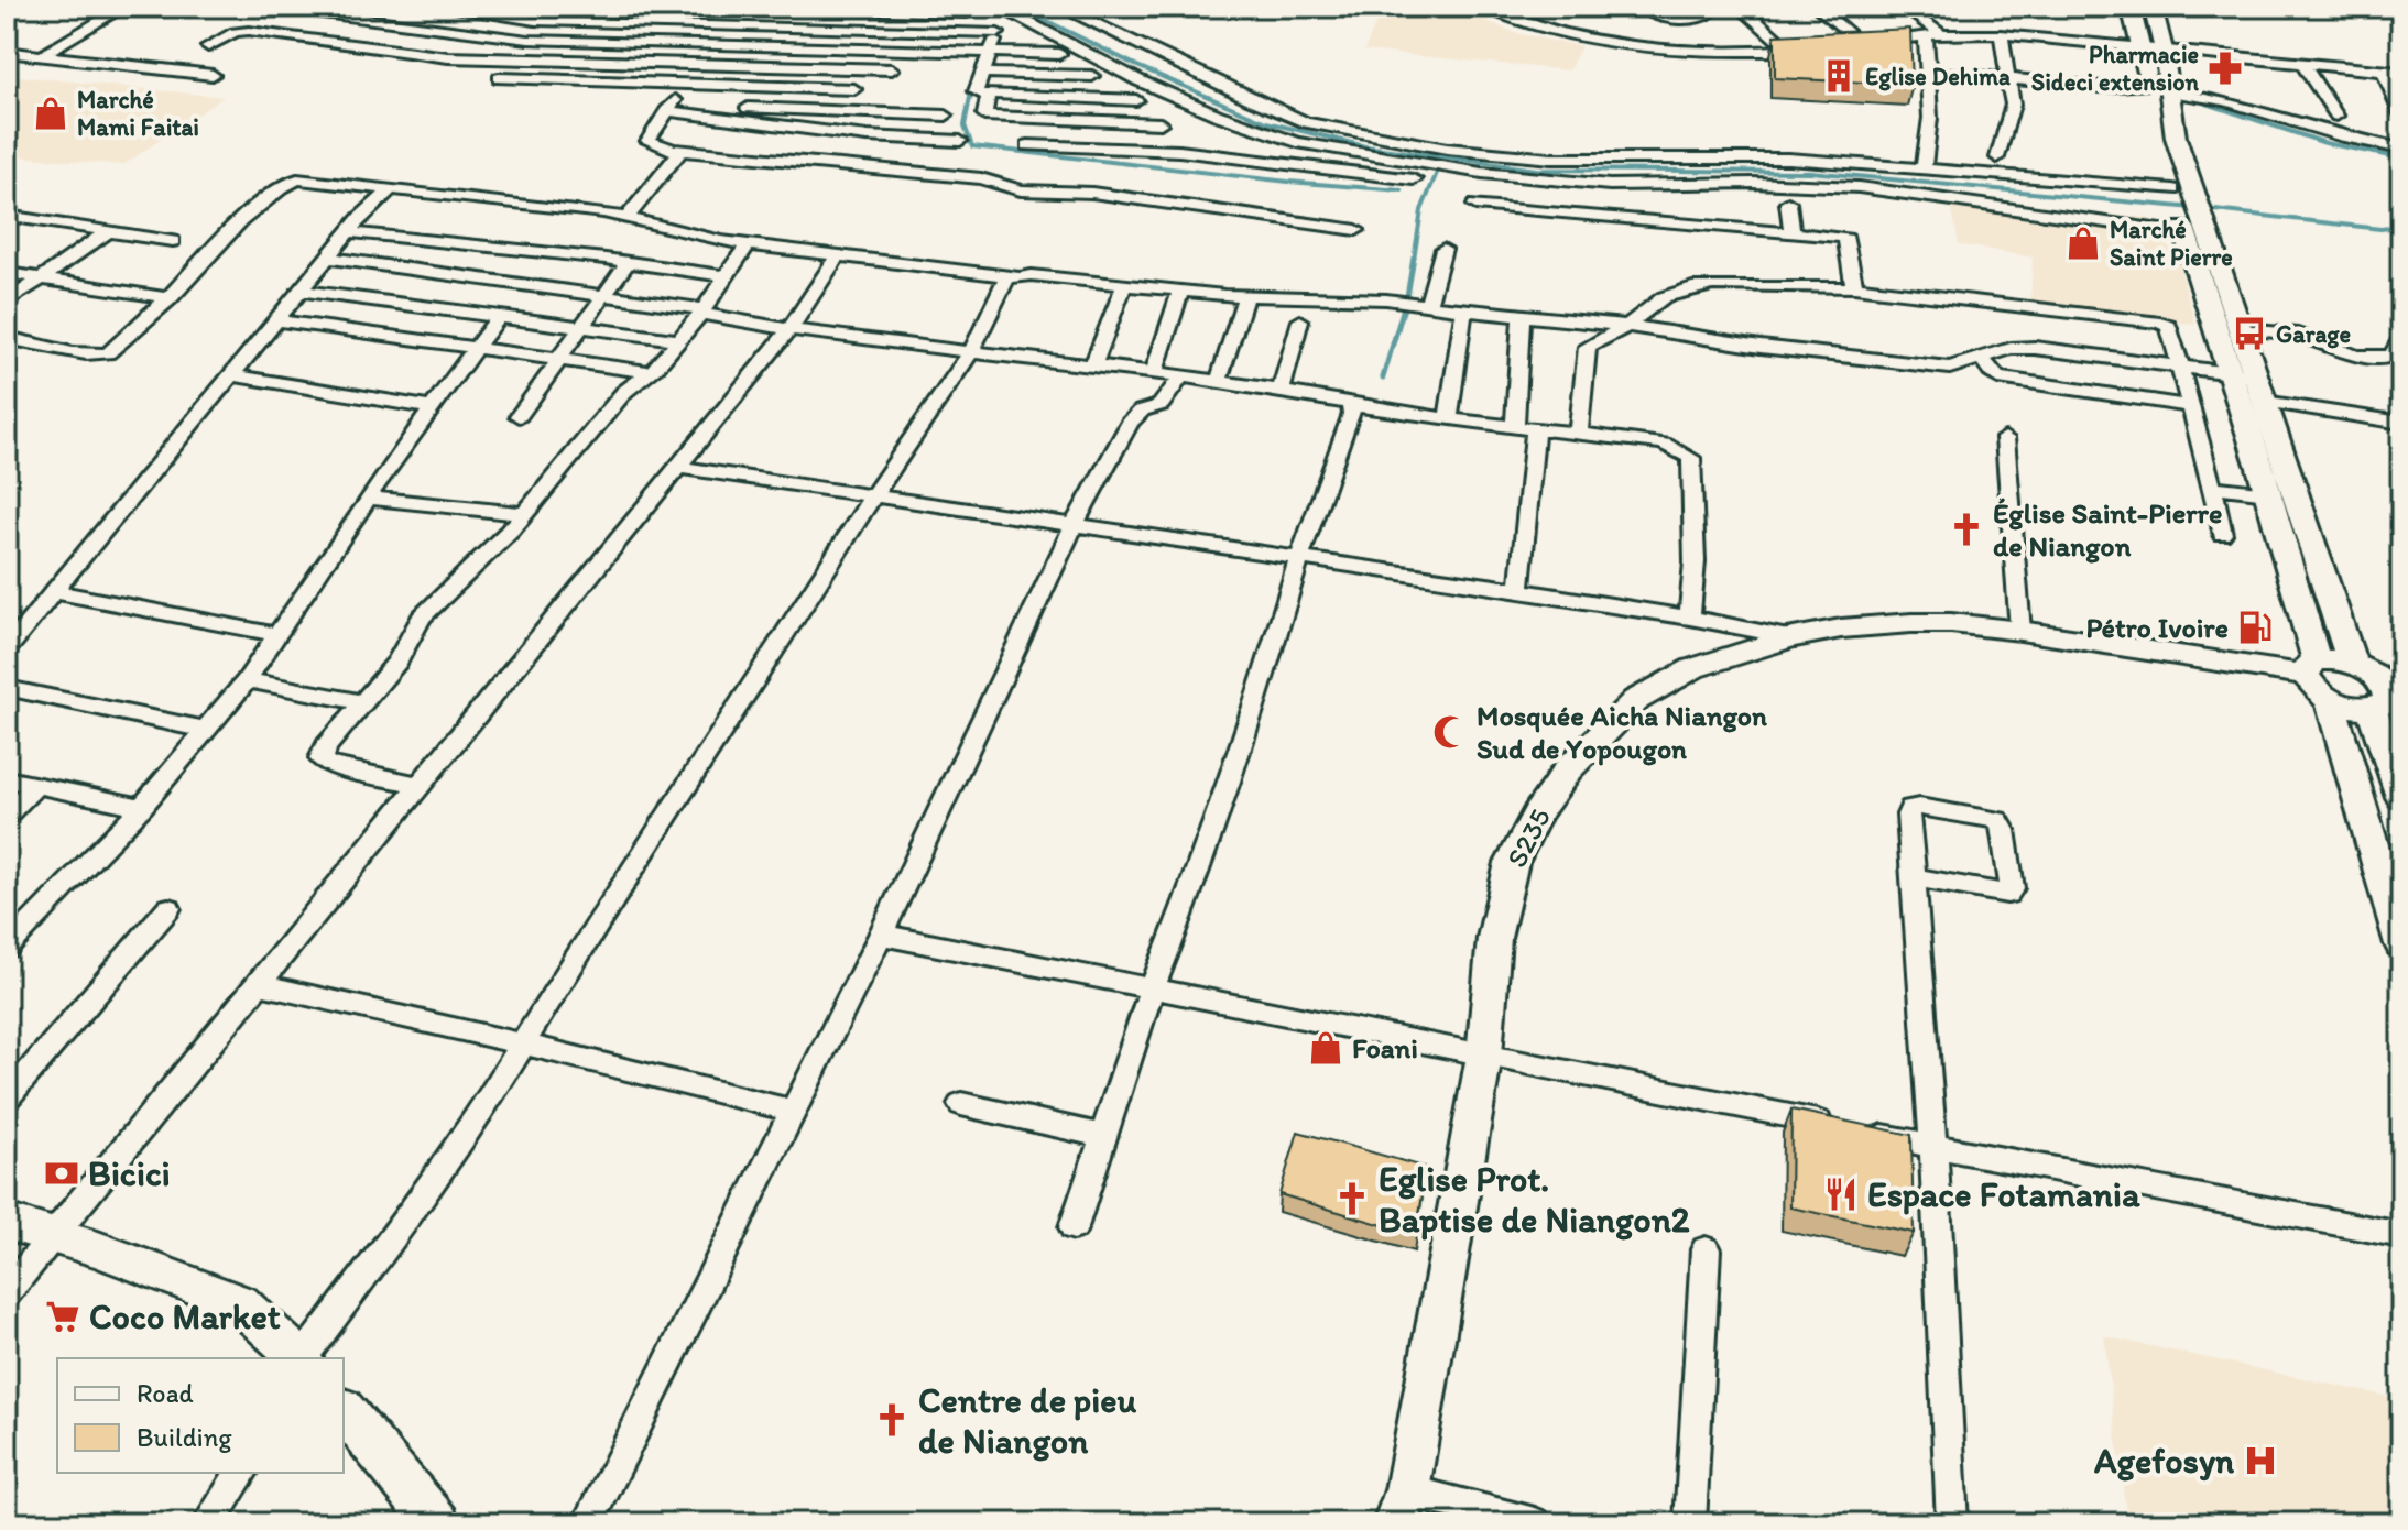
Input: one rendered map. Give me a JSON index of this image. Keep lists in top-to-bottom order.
{
  "streets": {
    "main road": ["S235"]
  },
  "places": {
    "pharmacy": ["Pharmacie Sideci extension"],
    "building": ["Eglise Dehima"],
    "shop": ["Marché Mami Faitai", "Marché Saint Pierre", "Foani"],
    "bus stop": ["Garage"],
    "church": ["Église Saint-Pierre de Niangon", "Eglise Prot. Baptise de Niangon2", "Centre de pieu de Niangon"],
    "fuel station": ["Pétro Ivoire"],
    "mosque": ["Mosquée Aicha Niangon Sud de Yopougon"],
    "bank": ["Bicici"],
    "restaurant": ["Espace Fotamania"],
    "supermarket": ["Coco Market"],
    "hospital": ["Agefosyn"]
  },
  "legend": ["Road", "Building"]
}
